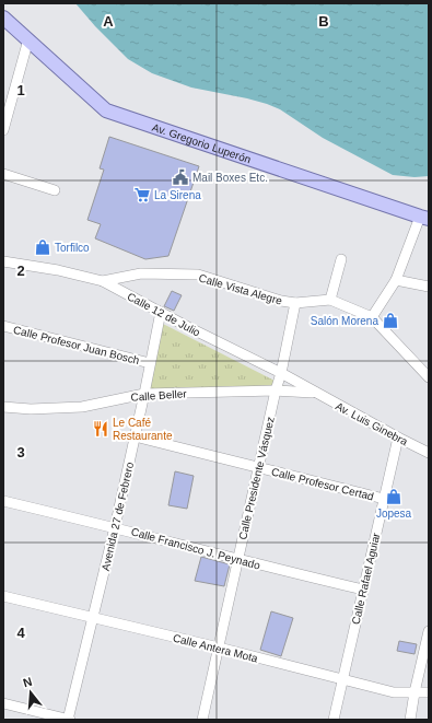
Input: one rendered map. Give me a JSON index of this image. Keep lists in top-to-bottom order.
{
  "streets": {
    "main road": ["Av. Gregorio Luperón"],
    "street": [
      "Calle Vista Alegre",
      "Calle 12 de Julio",
      "Calle Profesor Juan Bosch",
      "Calle Beller",
      "Av. Luis Ginebra",
      "Calle Presidente Vásquez",
      "Calle Profesor Certad",
      "Avenida 27 de Febrero",
      "Calle Francisco J. Peynado",
      "Calle Rafael Aguiar",
      "Calle Antera Mota"
    ]
  },
  "crossings": [
    ["Calle Vista Alegre", "Calle 12 de Julio"],
    ["Calle 12 de Julio", "Calle Beller"],
    ["Calle 12 de Julio", "Av. Luis Ginebra"],
    ["Calle 12 de Julio", "Calle Presidente Vásquez"],
    ["Calle 12 de Julio", "Avenida 27 de Febrero"],
    ["Calle Profesor Juan Bosch", "Avenida 27 de Febrero"],
    ["Calle Beller", "Av. Luis Ginebra"],
    ["Calle Beller", "Calle Presidente Vásquez"],
    ["Calle Beller", "Avenida 27 de Febrero"],
    ["Av. Luis Ginebra", "Calle Rafael Aguiar"],
    ["Calle Presidente Vásquez", "Calle Profesor Certad"],
    ["Calle Presidente Vásquez", "Calle Francisco J. Peynado"],
    ["Calle Presidente Vásquez", "Calle Antera Mota"],
    ["Calle Profesor Certad", "Avenida 27 de Febrero"],
    ["Calle Profesor Certad", "Calle Rafael Aguiar"],
    ["Avenida 27 de Febrero", "Calle Francisco J. Peynado"],
    ["Avenida 27 de Febrero", "Calle Antera Mota"],
    ["Calle Francisco J. Peynado", "Calle Rafael Aguiar"],
    ["Calle Rafael Aguiar", "Calle Antera Mota"]
  ],
  "places": {
    "public building": ["Mail Boxes Etc."],
    "supermarket": ["La Sirena"],
    "shop": ["Torfilco", "Salón Morena", "Jopesa"],
    "restaurant": ["Le Café Restaurante"]
  },
  "north": "top",
  "grid": {
    "columns": ["A", "B"],
    "rows": [
      "1",
      "2",
      "3",
      "4"
    ]
  }
}
